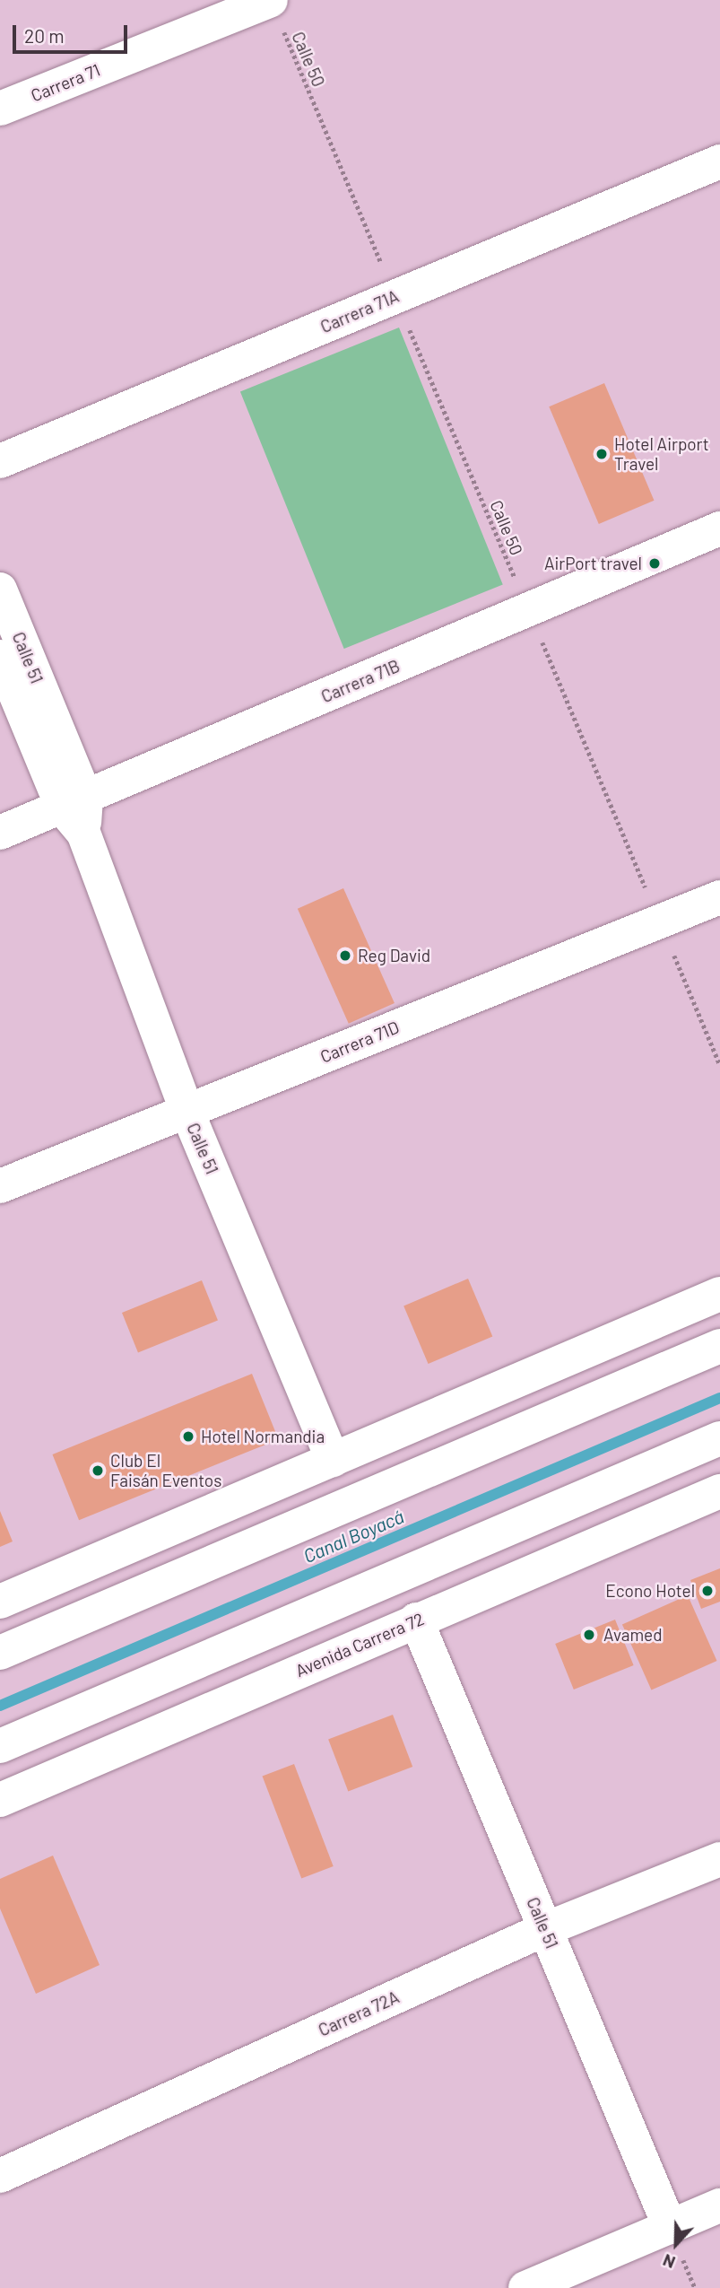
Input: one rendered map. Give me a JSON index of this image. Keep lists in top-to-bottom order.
{
  "streets": {
    "main road": [
      "Carrera 71",
      "Carrera 71A",
      "Calle 51",
      "Carrera 71B",
      "Carrera 71D",
      "Avenida Carrera 72",
      "Carrera 72A"
    ],
    "path": ["Calle 50"]
  },
  "crossings": [
    ["Calle 50", "Carrera 71"],
    ["Calle 50", "Carrera 71A"],
    ["Calle 50", "Carrera 71B"],
    ["Calle 50", "Carrera 71D"],
    ["Calle 51", "Carrera 71B"],
    ["Calle 51", "Carrera 71D"],
    ["Calle 51", "Avenida Carrera 72"],
    ["Calle 51", "Carrera 72A"]
  ],
  "water": ["Canal Boyacá"],
  "places": [
    "Hotel Airport Travel",
    "AirPort travel",
    "Reg David",
    "Hotel Normandia",
    "Club El Faisán Eventos",
    "Econo Hotel",
    "Avamed"
  ],
  "scale_bar": "20 m",
  "north": "bottom"
}
